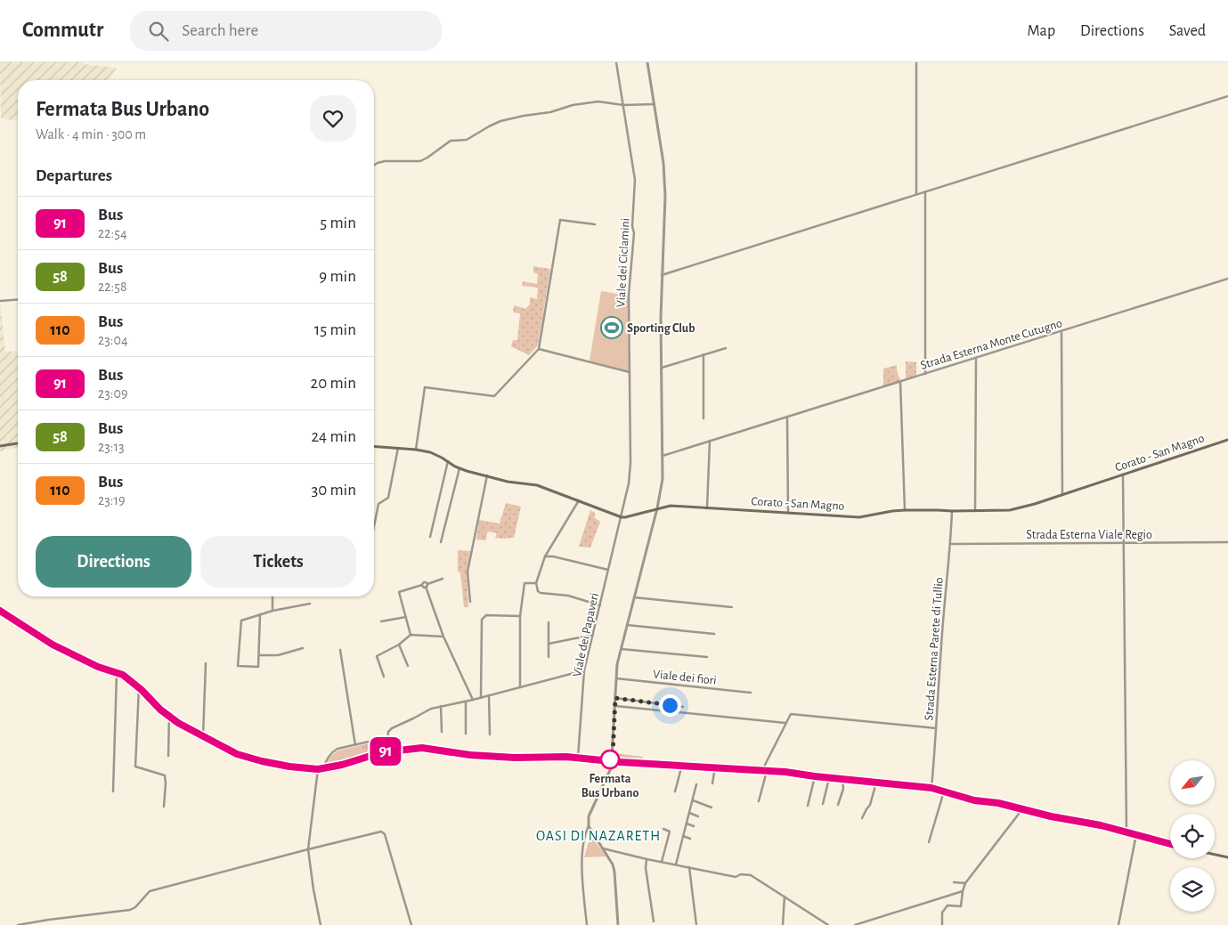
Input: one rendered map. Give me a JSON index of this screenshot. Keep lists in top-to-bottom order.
{
  "streets": {
    "main road": ["Corato - San Magno"],
    "street": [
      "Viale dei Ciclamini",
      "Strada Esterna Monte Cutugno",
      "Strada Esterna Viale Regio",
      "Viale dei Papaveri",
      "Strada Esterna Parete di Tullio",
      "Viale dei fiori"
    ]
  },
  "crossings": [
    ["Viale dei Ciclamini", "Corato - San Magno"],
    ["Viale dei Ciclamini", "Viale dei Papaveri"],
    ["Corato - San Magno", "Viale dei Papaveri"],
    ["Corato - San Magno", "Strada Esterna Parete di Tullio"],
    ["Strada Esterna Viale Regio", "Strada Esterna Parete di Tullio"]
  ],
  "districts": ["OASI DI NAZARETH"],
  "places": {
    "sports": ["Sporting Club"],
    "other": ["Fermata Bus Urbano"]
  },
  "lines": ["bus line 91"],
  "north": "bottom left",
  "page": {
    "header": "Commutr",
    "search": "Search here",
    "nav": ["Map", "Directions", "Saved"],
    "on_map": "91",
    "heading": [
      ["Fermata Bus Urbano", "Walk · 4 min · 300 m"],
      "Departures"
    ],
    "list": [
      {
        "mark": "91",
        "name": "Bus",
        "note": "22:54",
        "value": "5 min"
      },
      {
        "mark": "58",
        "name": "Bus",
        "note": "22:58",
        "value": "9 min"
      },
      {
        "mark": "110",
        "name": "Bus",
        "note": "23:04",
        "value": "15 min"
      },
      {
        "mark": "91",
        "name": "Bus",
        "note": "23:09",
        "value": "20 min"
      },
      {
        "mark": "58",
        "name": "Bus",
        "note": "23:13",
        "value": "24 min"
      },
      {
        "mark": "110",
        "name": "Bus",
        "note": "23:19",
        "value": "30 min"
      }
    ],
    "buttons": ["Directions", "Tickets"]
  }
}
